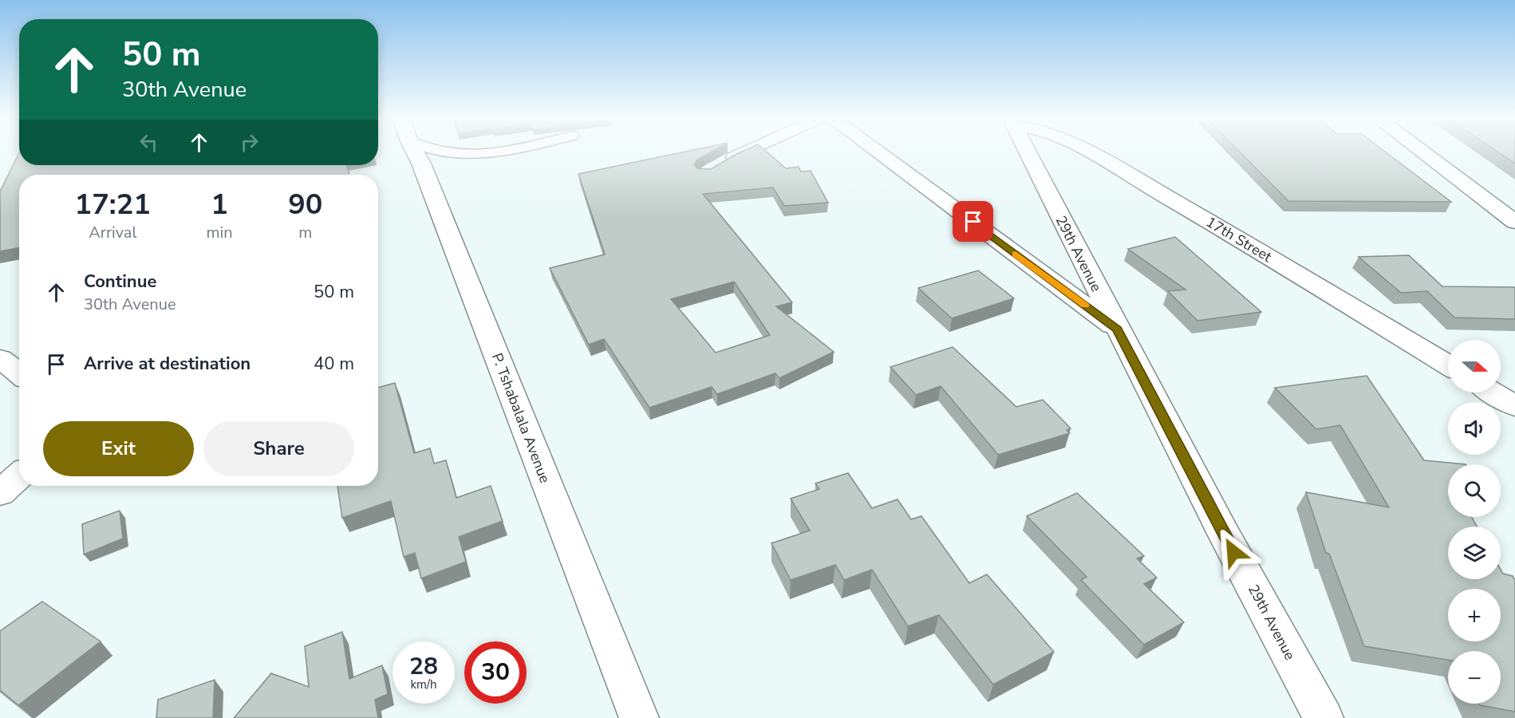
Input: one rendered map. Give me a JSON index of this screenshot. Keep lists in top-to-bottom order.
{
  "streets": {
    "street": ["17th Street", "29th Avenue", "P. Tshabalala Avenue"]
  },
  "north": "right",
  "page": {
    "turn": ["50 m", "30th Avenue"],
    "eta": [
      "17:21",
      "Arrival",
      "1",
      "min",
      "90",
      "m"
    ],
    "list": [
      {
        "name": "Continue",
        "note": "30th Avenue",
        "value": "50 m"
      },
      {
        "name": "Arrive at destination",
        "value": "40 m"
      }
    ],
    "map_buttons": ["+", "−"],
    "buttons": ["Exit", "Share"],
    "speed": "28 km/h",
    "limit": "30"
  }
}
